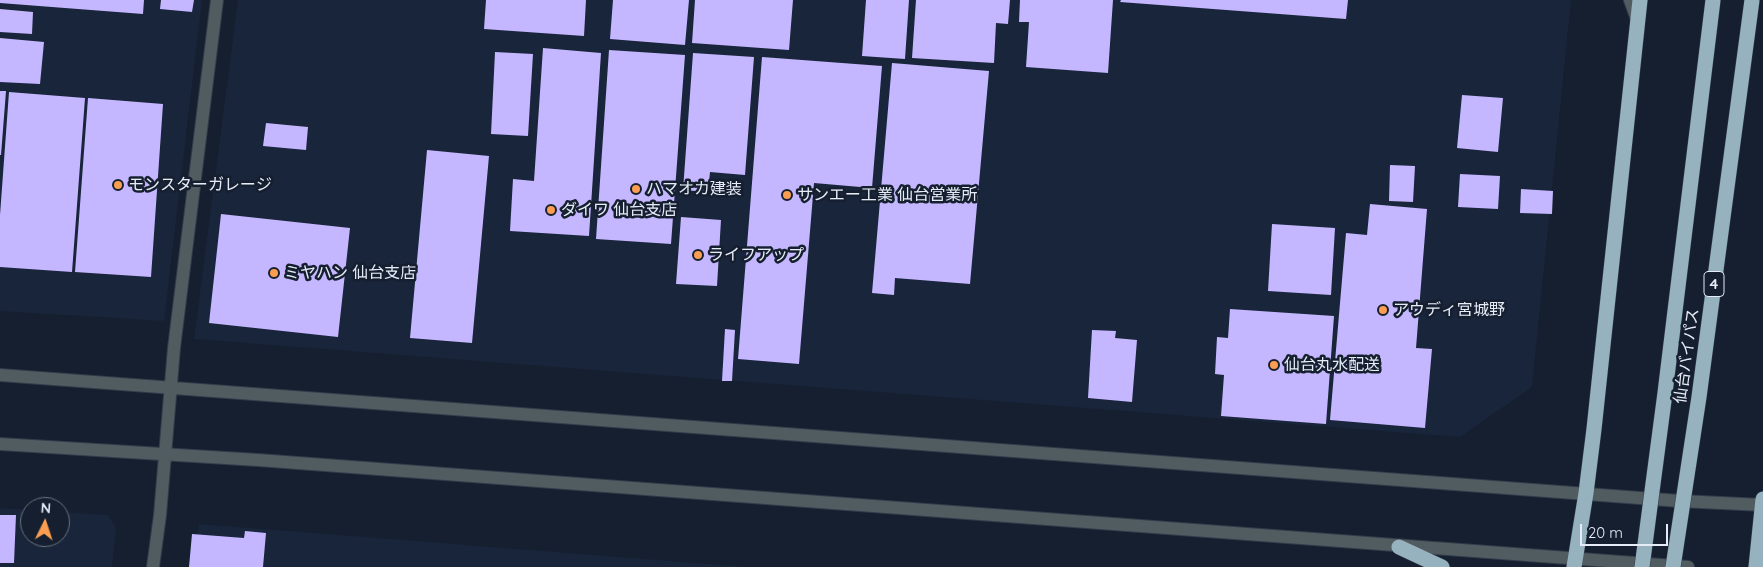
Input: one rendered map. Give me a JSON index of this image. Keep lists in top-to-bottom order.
{
  "streets": {
    "highway": ["4", "仙台バイパス"]
  },
  "places": [
    "モンスターガレージ",
    "ハマオカ建装",
    "サンエー工業 仙台営業所",
    "ダイワ 仙台支店",
    "ライフアップ",
    "ミヤハン 仙台支店",
    "アウディ宮城野",
    "仙台丸水配送"
  ],
  "scale_bar": "20 m",
  "north": "top"
}
